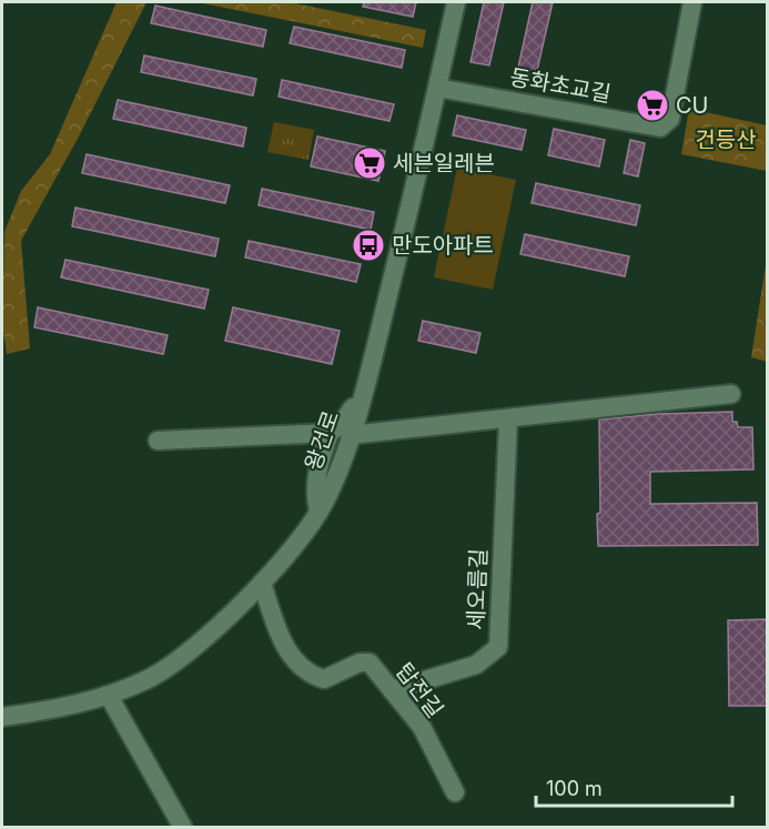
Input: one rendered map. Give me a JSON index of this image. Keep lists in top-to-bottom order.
{
  "streets": {
    "street": [
      "동화초교길",
      "왕건로",
      "세오름길",
      "탑전길"
    ]
  },
  "crossings": [
    ["동화초교길", "왕건로"],
    ["왕건로", "탑전길"],
    ["세오름길", "탑전길"]
  ],
  "parks": ["건등산"],
  "places": {
    "supermarket": ["CU", "세븐일레븐"],
    "bus stop": ["만도아파트"]
  },
  "scale_bar": "100 m"
}
